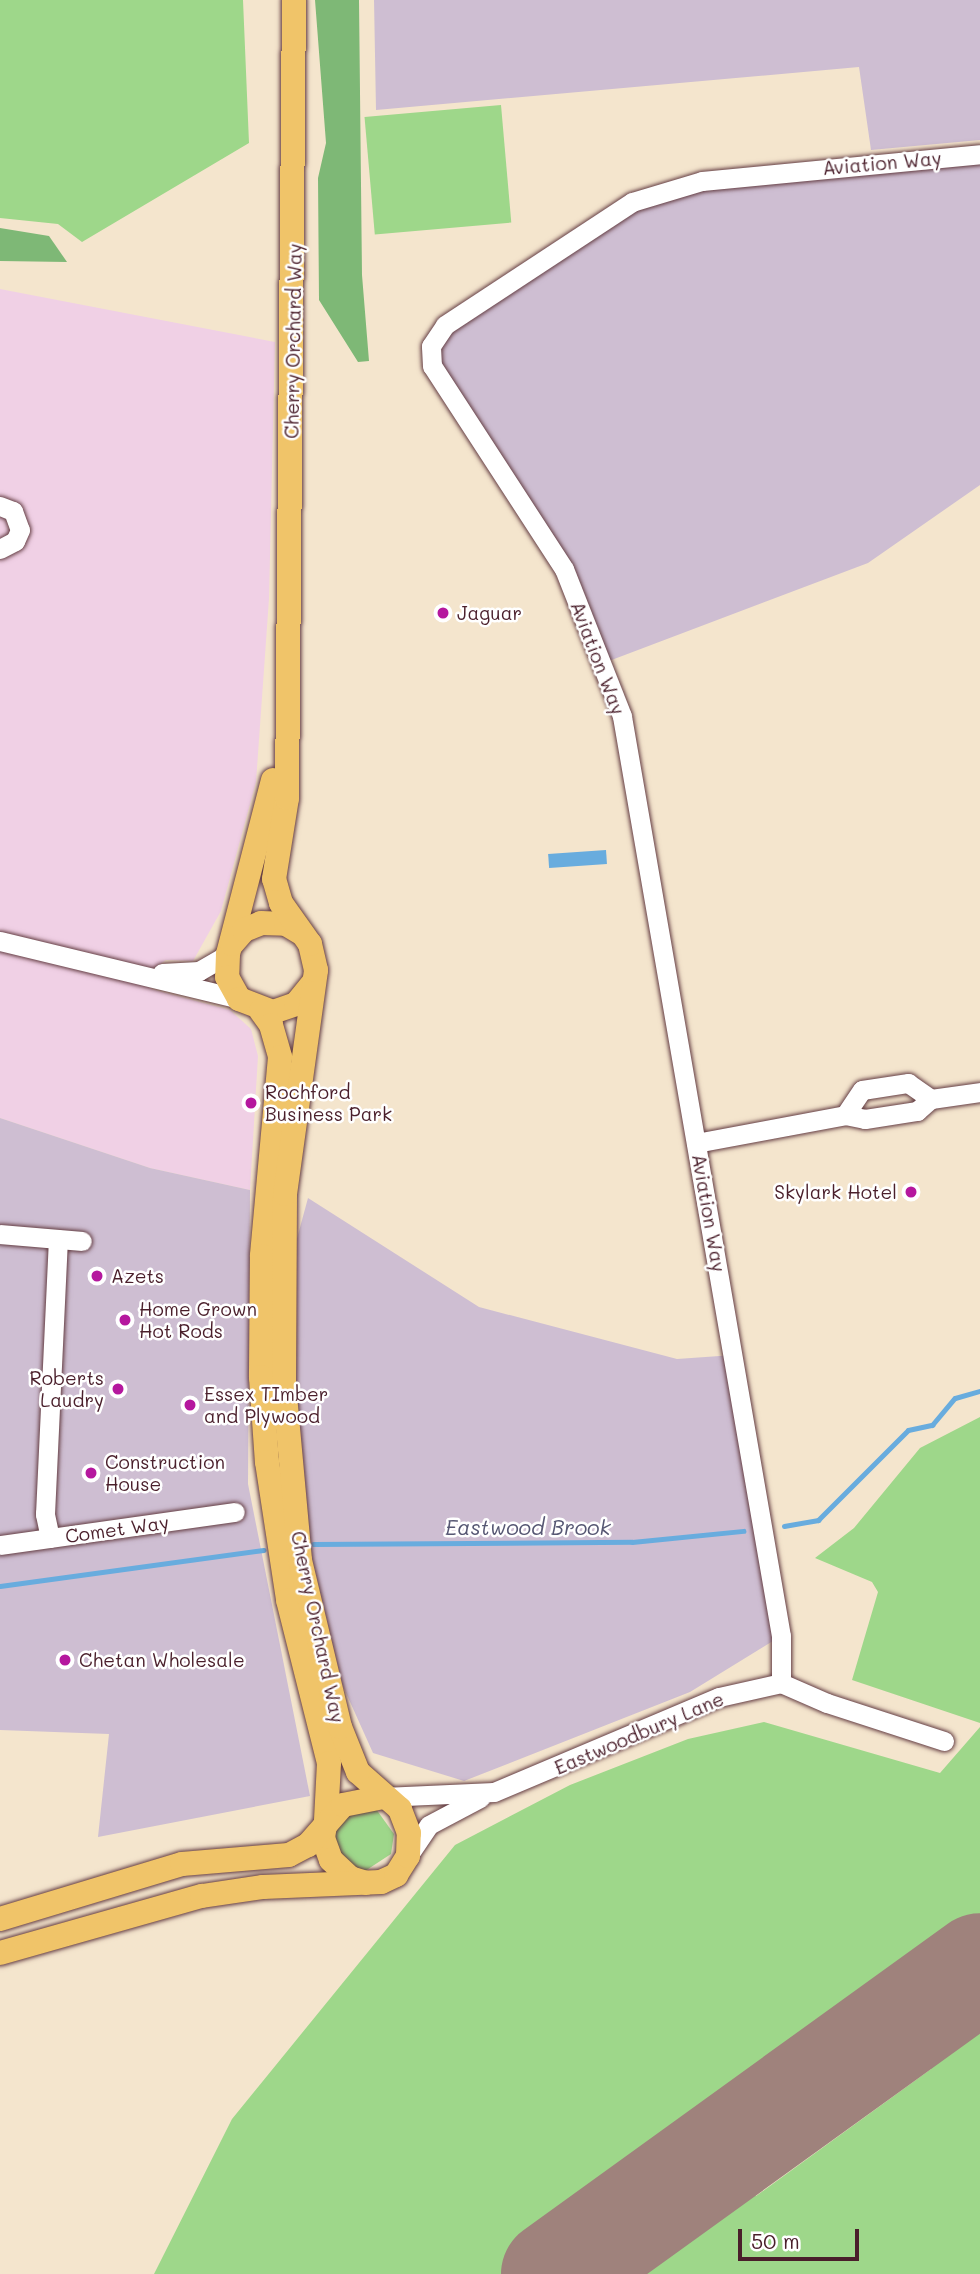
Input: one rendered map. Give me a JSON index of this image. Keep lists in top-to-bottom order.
{
  "streets": {
    "main road": ["Cherry Orchard Way", "Eastwoodbury Lane"],
    "street": ["Aviation Way", "Comet Way"]
  },
  "crossings": [
    ["Aviation Way", "Eastwoodbury Lane"],
    ["Cherry Orchard Way", "Eastwoodbury Lane"]
  ],
  "water": ["Eastwood Brook"],
  "places": [
    "Jaguar",
    "Rochford Business Park",
    "Skylark Hotel",
    "Azets",
    "Home Grown Hot Rods",
    "Roberts Laudry",
    "Essex TImber and Plywood",
    "Construction House",
    "Chetan Wholesale"
  ],
  "scale_bar": "50 m"
}
